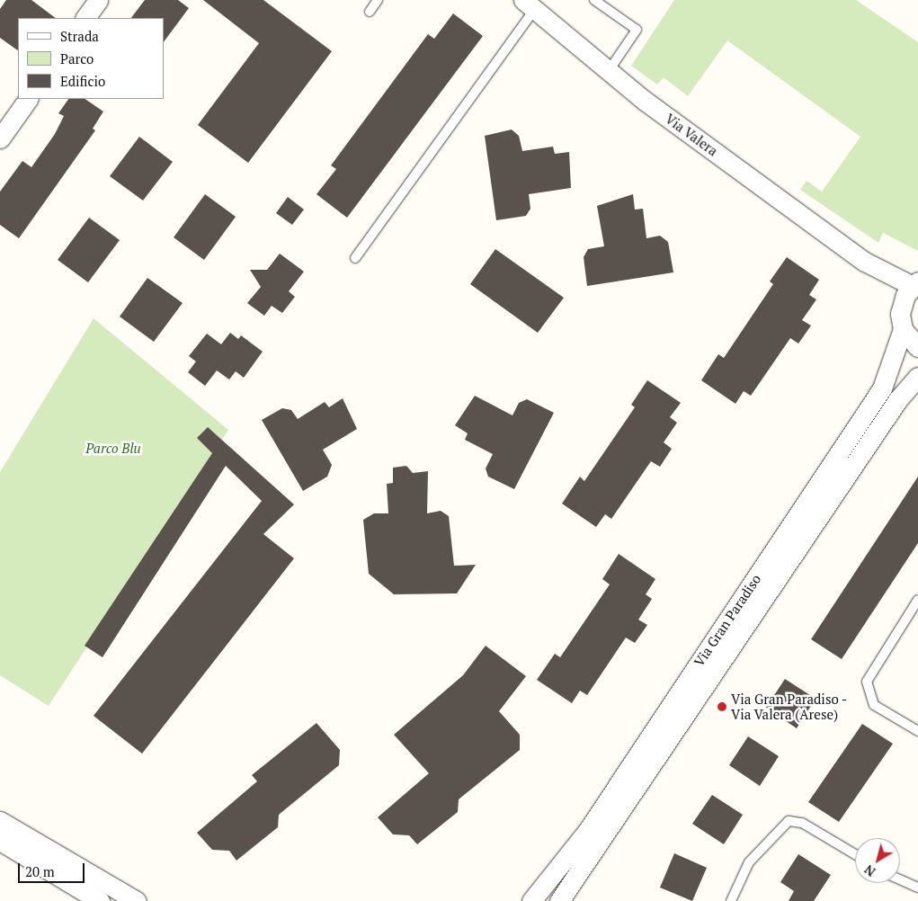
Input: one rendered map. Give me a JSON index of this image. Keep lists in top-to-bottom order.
{
  "streets": {
    "street": ["Via Valera", "Via Gran Paradiso"]
  },
  "parks": ["Parco Blu"],
  "places": ["Via Gran Paradiso - Via Valera (Arese)"],
  "legend": ["Strada", "Parco", "Edificio"],
  "scale_bar": "20 m",
  "north": "bottom left"
}
